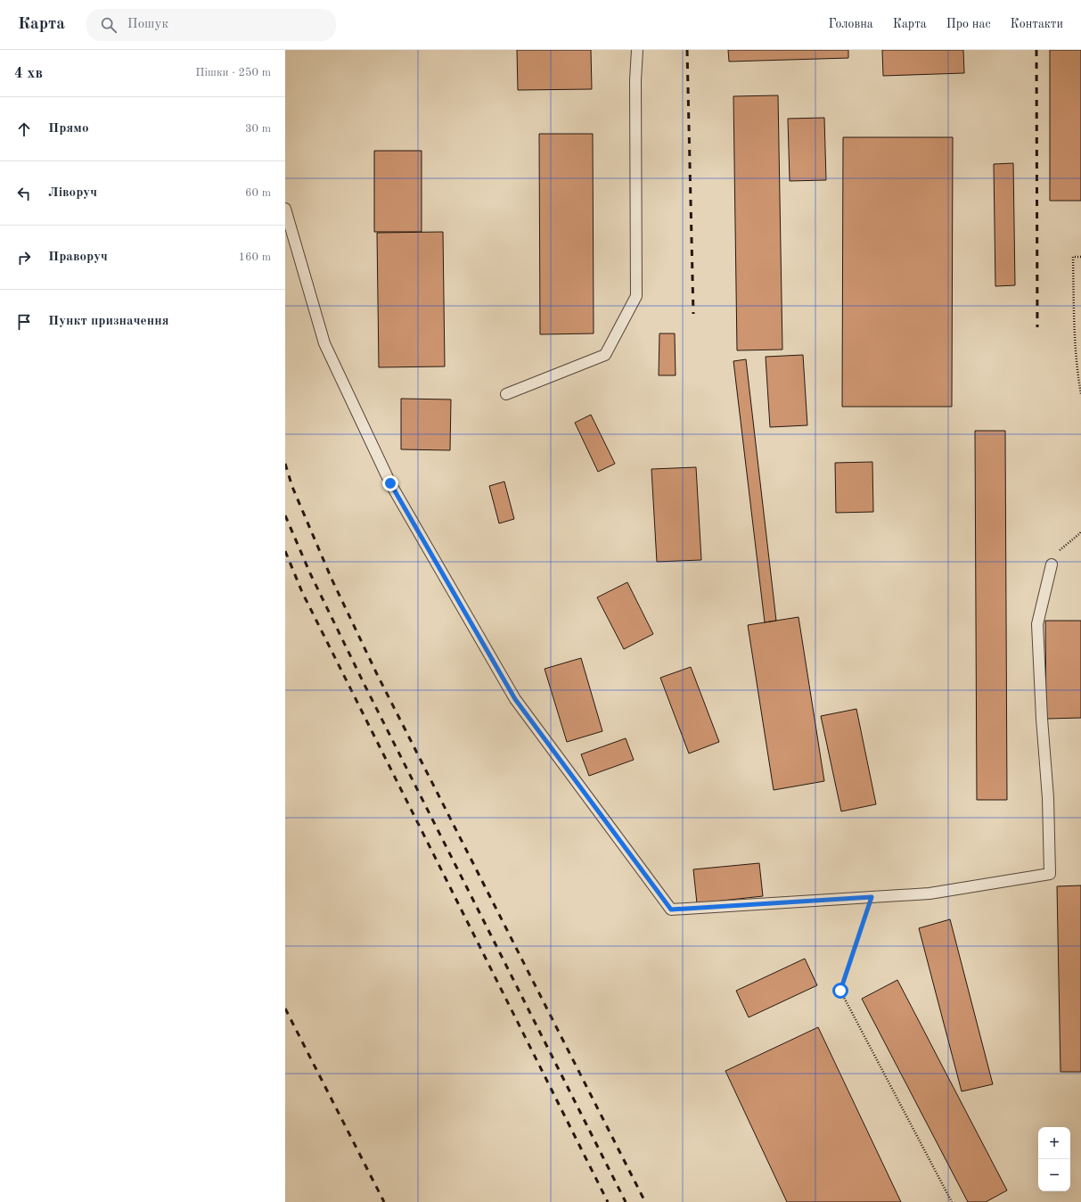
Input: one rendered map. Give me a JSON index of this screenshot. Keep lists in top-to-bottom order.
{
  "page": {
    "header": "Карта",
    "search": "Пошук",
    "nav": [
      "Головна",
      "Карта",
      "Про нас",
      "Контакти"
    ],
    "heading": ["4 хв", "Пішки · 250 m"],
    "list": [
      ["Прямо", "30 m"],
      ["Ліворуч", "60 m"],
      ["Праворуч", "160 m"],
      "Пункт призначення"
    ],
    "map_buttons": ["+", "−"]
  }
}
